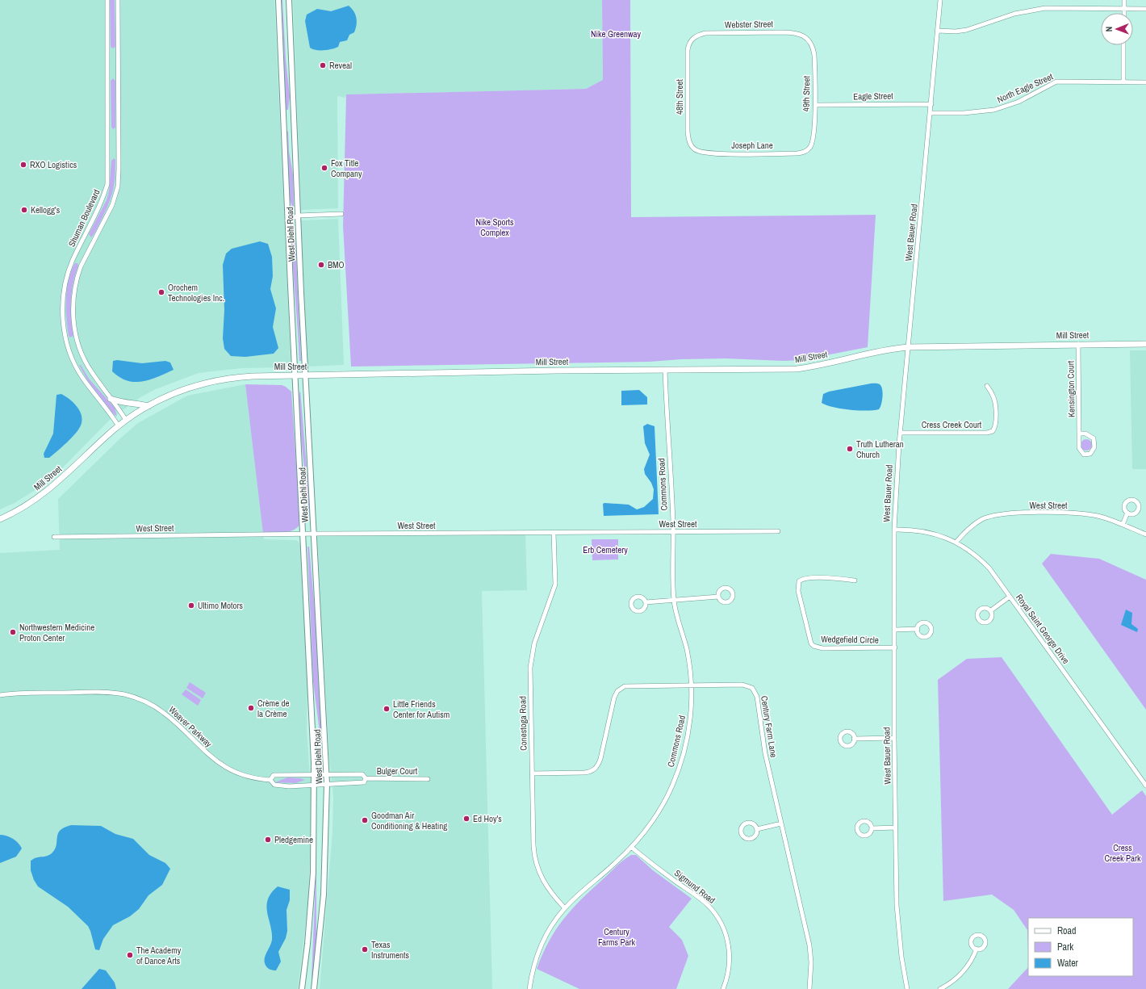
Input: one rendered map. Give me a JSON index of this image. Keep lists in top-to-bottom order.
{
  "streets": {
    "main road": ["Mill Street"],
    "street": [
      "Webster Street",
      "North Eagle Street",
      "49th Street",
      "Eagle Street",
      "48th Street",
      "Joseph Lane",
      "Shuman Boulevard",
      "West Bauer Road",
      "West Diehl Road",
      "Kensington Court",
      "Cress Creek Court",
      "Commons Road",
      "West Street",
      "Royal Saint George Drive",
      "Wedgefield Circle",
      "Conestoga Road",
      "Weaver Parkway",
      "Century Farm Lane",
      "Bulger Court",
      "Sigmund Road"
    ]
  },
  "crossings": [
    ["Webster Street", "49th Street"],
    ["Webster Street", "48th Street"],
    ["North Eagle Street", "West Bauer Road"],
    ["49th Street", "Eagle Street"],
    ["49th Street", "Joseph Lane"],
    ["Eagle Street", "West Bauer Road"],
    ["48th Street", "Joseph Lane"],
    ["Shuman Boulevard", "Mill Street"],
    ["West Bauer Road", "Mill Street"],
    ["West Bauer Road", "Cress Creek Court"],
    ["West Bauer Road", "Royal Saint George Drive"],
    ["West Bauer Road", "Wedgefield Circle"],
    ["West Diehl Road", "Mill Street"],
    ["West Diehl Road", "West Street"],
    ["West Diehl Road", "Weaver Parkway"],
    ["West Diehl Road", "Bulger Court"],
    ["Mill Street", "Kensington Court"],
    ["Mill Street", "Commons Road"],
    ["Commons Road", "West Street"],
    ["Commons Road", "Conestoga Road"],
    ["Commons Road", "Century Farm Lane"],
    ["Commons Road", "Sigmund Road"],
    ["West Street", "Royal Saint George Drive"],
    ["West Street", "Conestoga Road"],
    ["Conestoga Road", "Century Farm Lane"],
    ["Weaver Parkway", "Bulger Court"]
  ],
  "parks": [
    "Nike Greenway",
    "Nike Sports Complex",
    "Erb Cemetery",
    "Cress Creek Park",
    "Century Farms Park"
  ],
  "places": [
    "Reveal",
    "RXO Logistics",
    "Fox Title Company",
    "Kellogg's",
    "BMO",
    "Orochem Technologies Inc.",
    "Truth Lutheran Church",
    "Ultimo Motors",
    "Northwestern Medicine Proton Center",
    "Crème de la Crème",
    "Little Friends Center for Autism",
    "Ed Hoy's",
    "Goodman Air Conditioning & Heating",
    "Pledgemine",
    "Texas Instruments",
    "The Academy of Dance Arts"
  ],
  "legend": ["Road", "Park", "Water"],
  "north": "left"
}
